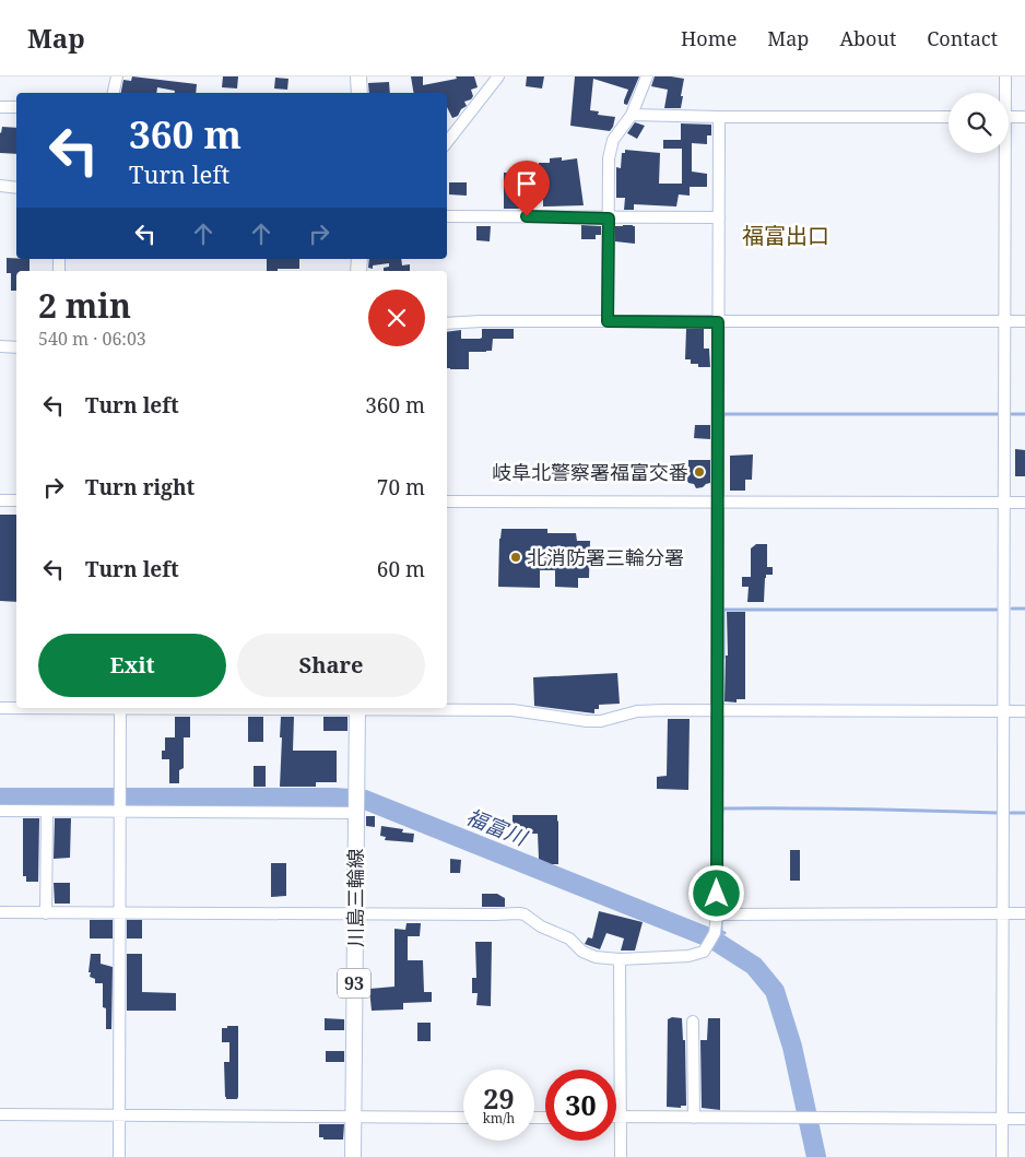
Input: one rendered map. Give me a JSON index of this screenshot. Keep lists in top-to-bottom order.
{
  "streets": {
    "main road": ["川島三輪線", "93"]
  },
  "districts": ["福富出口"],
  "water": ["福富川"],
  "places": ["岐阜北警察署福富交番", "北消防署三輪分署"],
  "page": {
    "header": "Map",
    "nav": [
      "Home",
      "Map",
      "About",
      "Contact"
    ],
    "turn": ["360 m", "Turn left"],
    "heading": ["2 min", "540 m · 06:03"],
    "list": [
      {
        "name": "Turn left",
        "value": "360 m"
      },
      {
        "name": "Turn right",
        "value": "70 m"
      },
      {
        "name": "Turn left",
        "value": "60 m"
      }
    ],
    "buttons": ["Exit", "Share"],
    "speed": "29 km/h",
    "limit": "30"
  }
}
